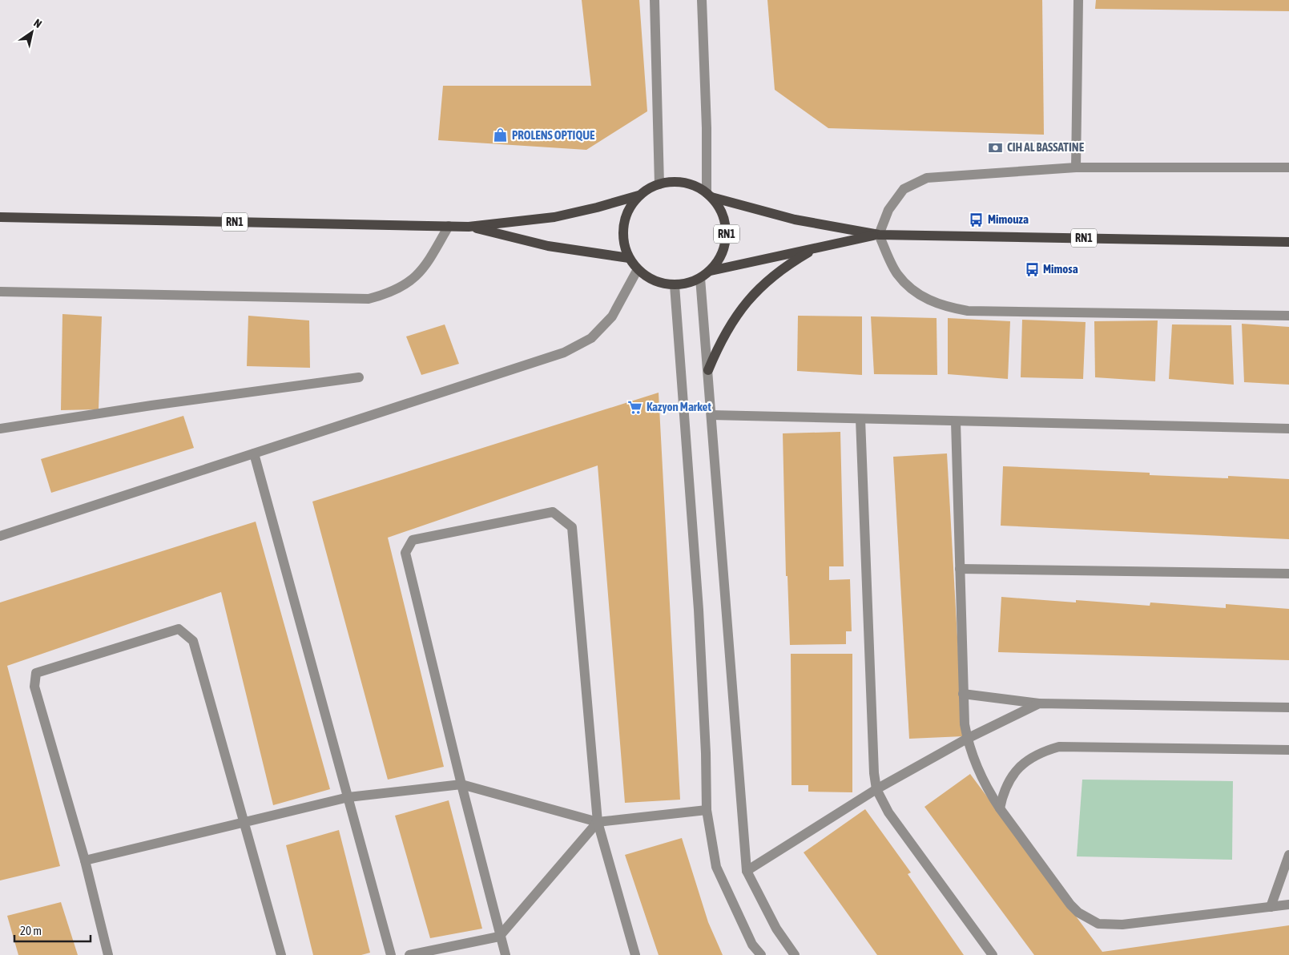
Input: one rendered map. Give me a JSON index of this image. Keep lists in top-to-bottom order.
{
  "streets": {
    "main road": ["RN1"]
  },
  "places": {
    "shop": ["PROLENS OPTIQUE"],
    "bank": ["CIH AL BASSATINE"],
    "bus stop": ["Mimouza", "Mimosa"],
    "supermarket": ["Kazyon Market"]
  },
  "scale_bar": "20 m",
  "north": "top right"
}
